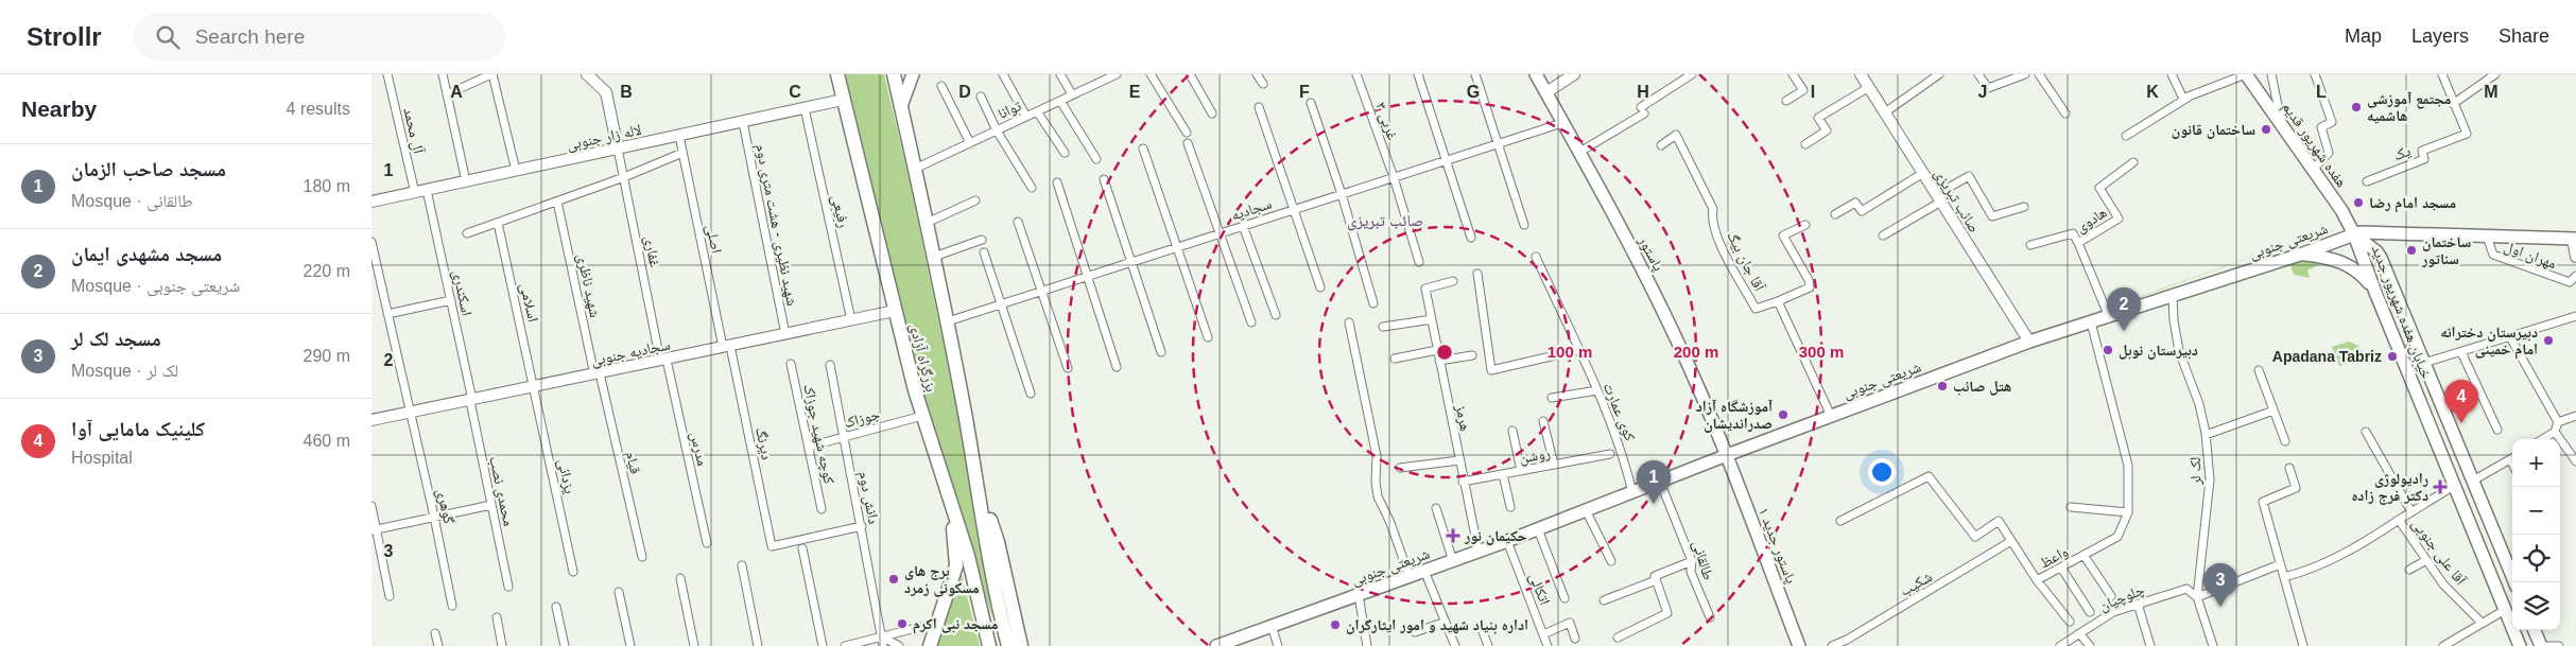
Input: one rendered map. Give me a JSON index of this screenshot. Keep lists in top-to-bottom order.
{
  "streets": {
    "highway": ["بزرگراه آزادی"],
    "main road": [
      "هفده شهریور قدیم",
      "شریعتی جنوبی",
      "پاستور",
      "خیابان هفده شهریور جدید",
      "پاستور جدید ۱"
    ],
    "street": [
      "توانا",
      "۳ غربی",
      "آل محمد",
      "لاله زار جنوبی",
      "یک",
      "صائب تبریزی",
      "سجادیه",
      "رفیعی",
      "هادوی",
      "شهید نظیری - هشت متری دوم",
      "اصلی",
      "غفاری",
      "مهران اول",
      "آقا جان بیگ",
      "شهید ناظری",
      "اسکندری",
      "اسلامی",
      "سجادیه جنوبی",
      "کوی عمارت",
      "جوزاک",
      "هرمز",
      "کوچه شهید جوزاک",
      "دیرنگ",
      "مدرس",
      "روشن",
      "قیام",
      "لک لر",
      "یزدانی",
      "محمدی نصب",
      "دانش دوم",
      "گوهری",
      "آقا علی جنوبی",
      "واعظ",
      "طالقانی",
      "شکیب",
      "اتکالی",
      "چلوچیان"
    ]
  },
  "crossings": [
    ["توانا", "بزرگراه آزادی"],
    ["۳ غربی", "سجادیه"],
    ["آل محمد", "لاله زار جنوبی"],
    ["لاله زار جنوبی", "رفیعی"],
    ["لاله زار جنوبی", "شهید نظیری - هشت متری دوم"],
    ["لاله زار جنوبی", "اصلی"],
    ["لاله زار جنوبی", "غفاری"],
    ["لاله زار جنوبی", "اسکندری"],
    ["لاله زار جنوبی", "بزرگراه آزادی"],
    ["هفده شهریور قدیم", "شریعتی جنوبی"],
    ["هفده شهریور قدیم", "خیابان هفده شهریور جدید"],
    ["صائب تبریزی", "شریعتی جنوبی"],
    ["سجادیه", "پاستور"],
    ["سجادیه", "بزرگراه آزادی"],
    ["رفیعی", "سجادیه جنوبی"],
    ["هادوی", "شریعتی جنوبی"],
    ["شهید نظیری - هشت متری دوم", "سجادیه جنوبی"],
    ["اصلی", "سجادیه جنوبی"],
    ["اصلی", "دیرنگ"],
    ["شریعتی جنوبی", "پاستور"],
    ["شریعتی جنوبی", "مهران اول"],
    ["شریعتی جنوبی", "آقا جان بیگ"],
    ["شریعتی جنوبی", "خیابان هفده شهریور جدید"],
    ["شریعتی جنوبی", "کوی عمارت"],
    ["شریعتی جنوبی", "هرمز"],
    ["شریعتی جنوبی", "لک لر"],
    ["شریعتی جنوبی", "پاستور جدید ۱"],
    ["شریعتی جنوبی", "واعظ"],
    ["شریعتی جنوبی", "طالقانی"],
    ["شریعتی جنوبی", "اتکالی"],
    ["غفاری", "سجادیه جنوبی"],
    ["غفاری", "مدرس"],
    ["پاستور", "پاستور جدید ۱"],
    ["شهید ناظری", "سجادیه جنوبی"],
    ["شهید ناظری", "قیام"],
    ["اسکندری", "سجادیه جنوبی"],
    ["اسکندری", "محمدی نصب"],
    ["اسلامی", "سجادیه جنوبی"],
    ["اسلامی", "یزدانی"],
    ["خیابان هفده شهریور جدید", "آقا علی جنوبی"],
    ["سجادیه جنوبی", "بزرگراه آزادی"],
    ["سجادیه جنوبی", "دیرنگ"],
    ["سجادیه جنوبی", "مدرس"],
    ["سجادیه جنوبی", "قیام"],
    ["سجادیه جنوبی", "یزدانی"],
    ["سجادیه جنوبی", "محمدی نصب"],
    ["سجادیه جنوبی", "گوهری"],
    ["بزرگراه آزادی", "جوزاک"],
    ["جوزاک", "کوچه شهید جوزاک"],
    ["جوزاک", "دانش دوم"],
    ["هرمز", "روشن"],
    ["دیرنگ", "دانش دوم"],
    ["لک لر", "چلوچیان"],
    ["واعظ", "شکیب"]
  ],
  "districts": ["صائب تبریزی"],
  "places": {
    "other": [
      "مجتمع آموزشی هاشمیه",
      "ساختمان قانون",
      "مسجد امام رضا",
      "ساختمان سناتور",
      "دبیرستان دخترانه امام خمینی",
      "دبیرستان نوبل",
      "Apadana Tabriz",
      "هتل صائب",
      "آموزشگاه آزاد صدراندیشان",
      "برج های مسکونی زمرد",
      "مسجد نبی اکرم",
      "اداره بنیاد شهید و امور ایثارگران"
    ],
    "health": ["رادیولوژی دکتر فرج زاده", "حکیمان نور"]
  },
  "page": {
    "header": "Strollr",
    "search": "Search here",
    "nav": ["Map", "Layers", "Share"],
    "heading": ["Nearby", "4 results"],
    "list": [
      {
        "mark": "1",
        "name": "مسجد صاحب الزمان",
        "note": "Mosque · طالقانی",
        "value": "180 m"
      },
      {
        "mark": "2",
        "name": "مسجد مشهدی ایمان",
        "note": "Mosque · شریعتی جنوبی",
        "value": "220 m"
      },
      {
        "mark": "3",
        "name": "مسجد لک لر",
        "note": "Mosque · لک لر",
        "value": "290 m"
      },
      {
        "mark": "4",
        "name": "کلینیک مامایی آوا",
        "note": "Hospital",
        "value": "460 m"
      }
    ],
    "pins": [
      "2",
      "4",
      "1",
      "3"
    ],
    "map_buttons": ["+", "−"]
  },
  "grid": {
    "columns": [
      "A",
      "B",
      "C",
      "D",
      "E",
      "F",
      "G",
      "H",
      "I",
      "J",
      "K",
      "L",
      "M"
    ],
    "rows": ["1", "2", "3"]
  },
  "rings": ["100 m", "200 m", "300 m"]
}
